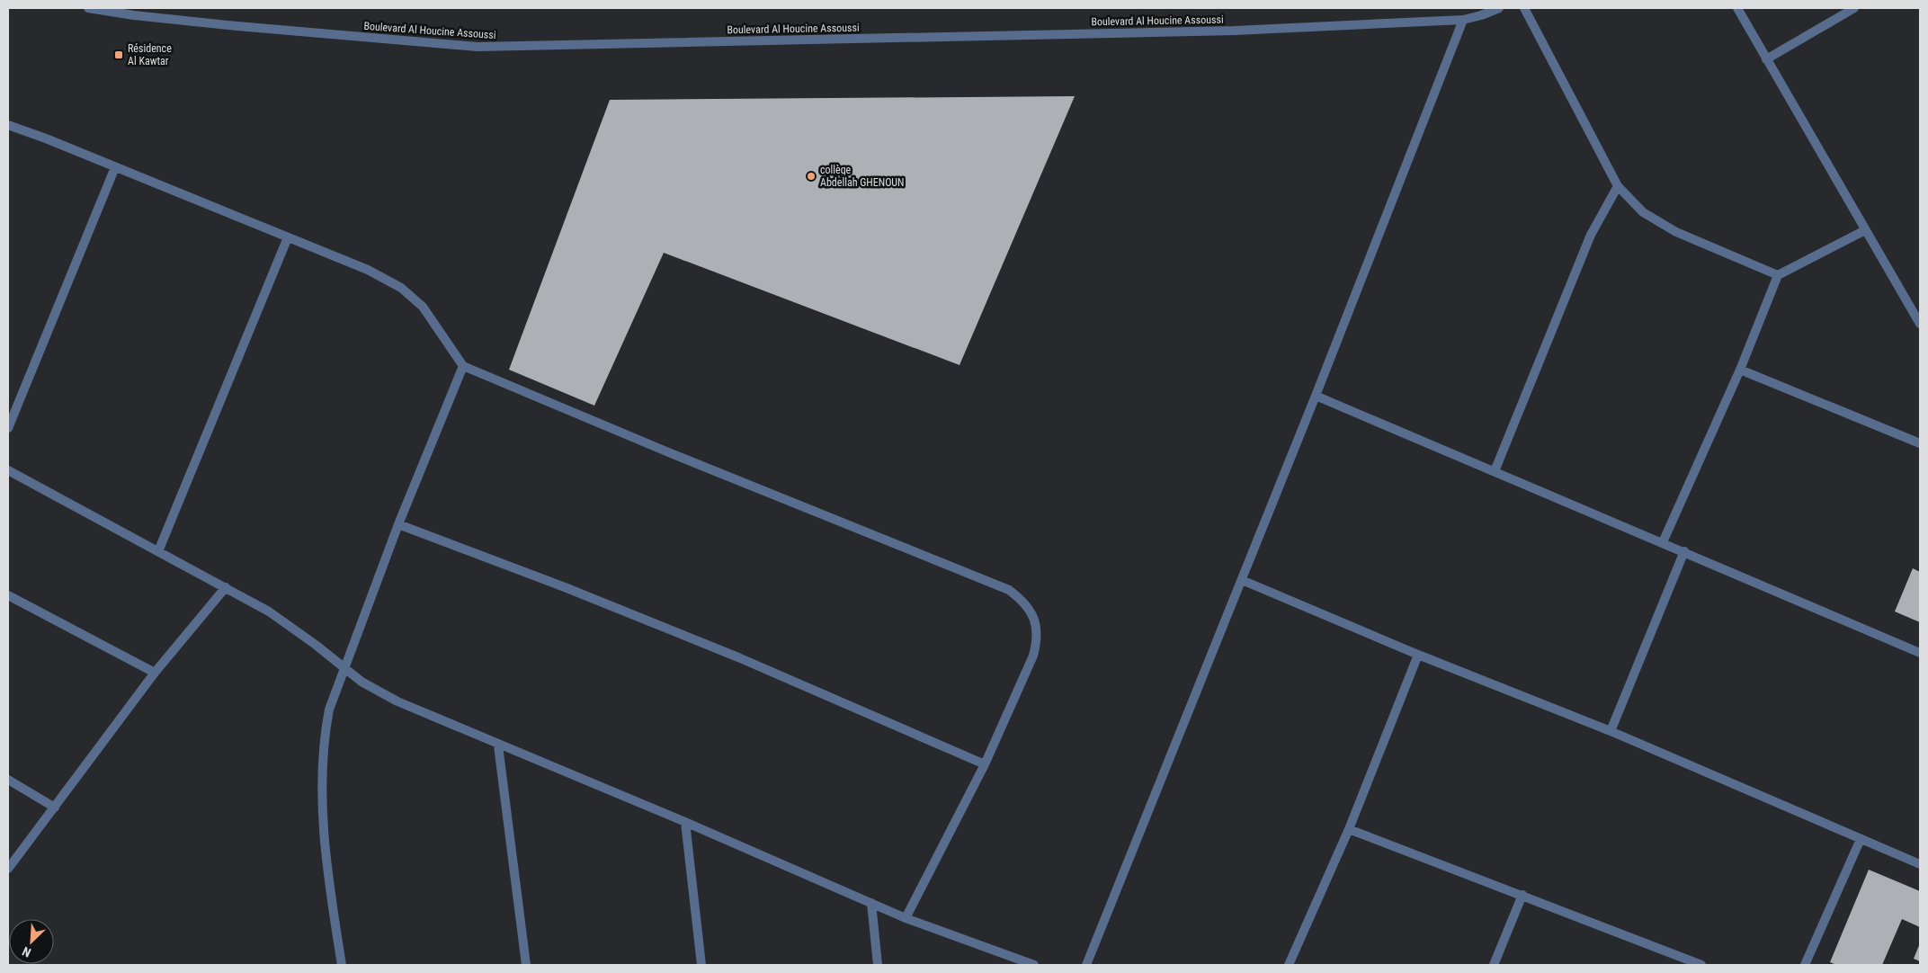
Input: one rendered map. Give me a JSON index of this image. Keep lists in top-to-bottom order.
{
  "streets": {
    "street": ["Boulevard Al Houcine Assoussi"]
  },
  "places": {
    "transit": ["Résidence Al Kawtar"],
    "other": ["collège Abdellah GHENOUN"]
  },
  "north": "bottom left"
}
